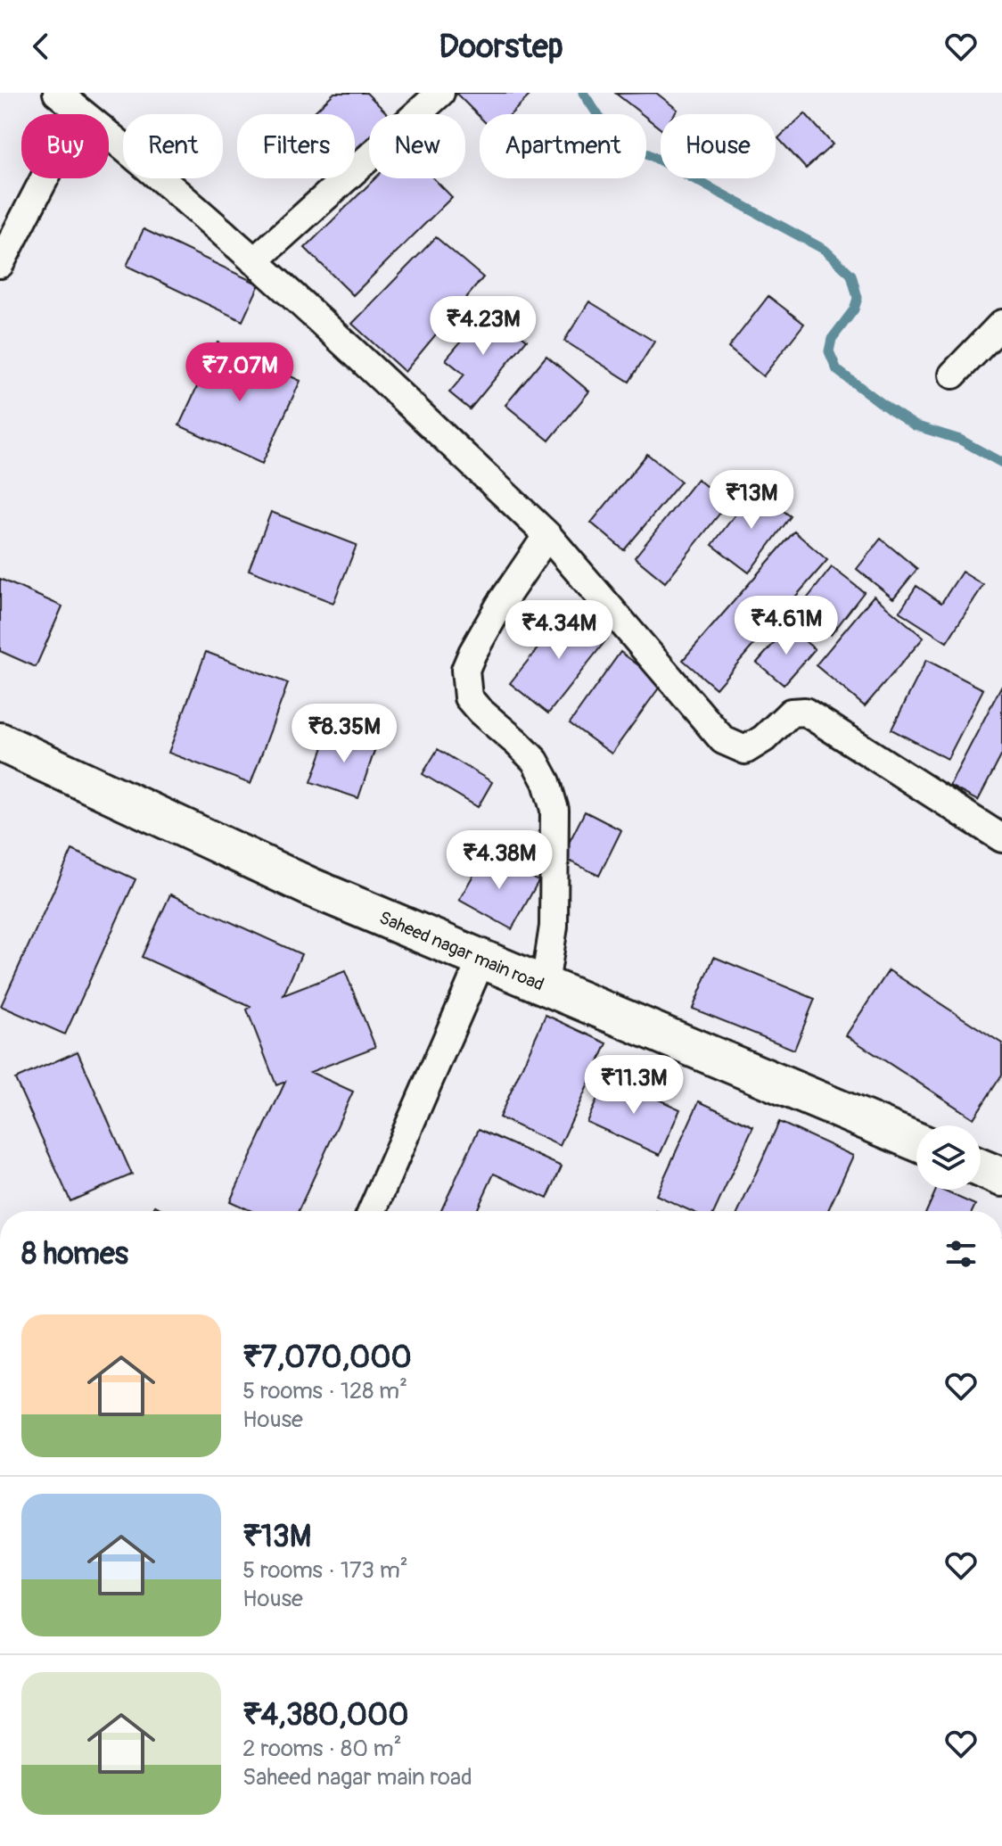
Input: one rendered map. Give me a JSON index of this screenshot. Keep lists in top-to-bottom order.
{
  "streets": {
    "street": ["Saheed nagar main road"]
  },
  "page": {
    "header": "Doorstep",
    "chip": [
      "Buy",
      "Rent",
      "Filters",
      "New",
      "Apartment",
      "House"
    ],
    "price": [
      "₹4.23M",
      "₹7.07M",
      "₹13M",
      "₹4.61M",
      "₹4.34M",
      "₹8.35M",
      "₹4.38M",
      "₹11.3M"
    ],
    "heading": "8 homes",
    "list": [
      {
        "name": "₹7,070,000",
        "note": "5 rooms · 128 m² · House"
      },
      {
        "name": "₹13M",
        "note": "5 rooms · 173 m² · House"
      },
      {
        "name": "₹4,380,000",
        "note": "2 rooms · 80 m² · Saheed nagar main road"
      }
    ]
  }
}
